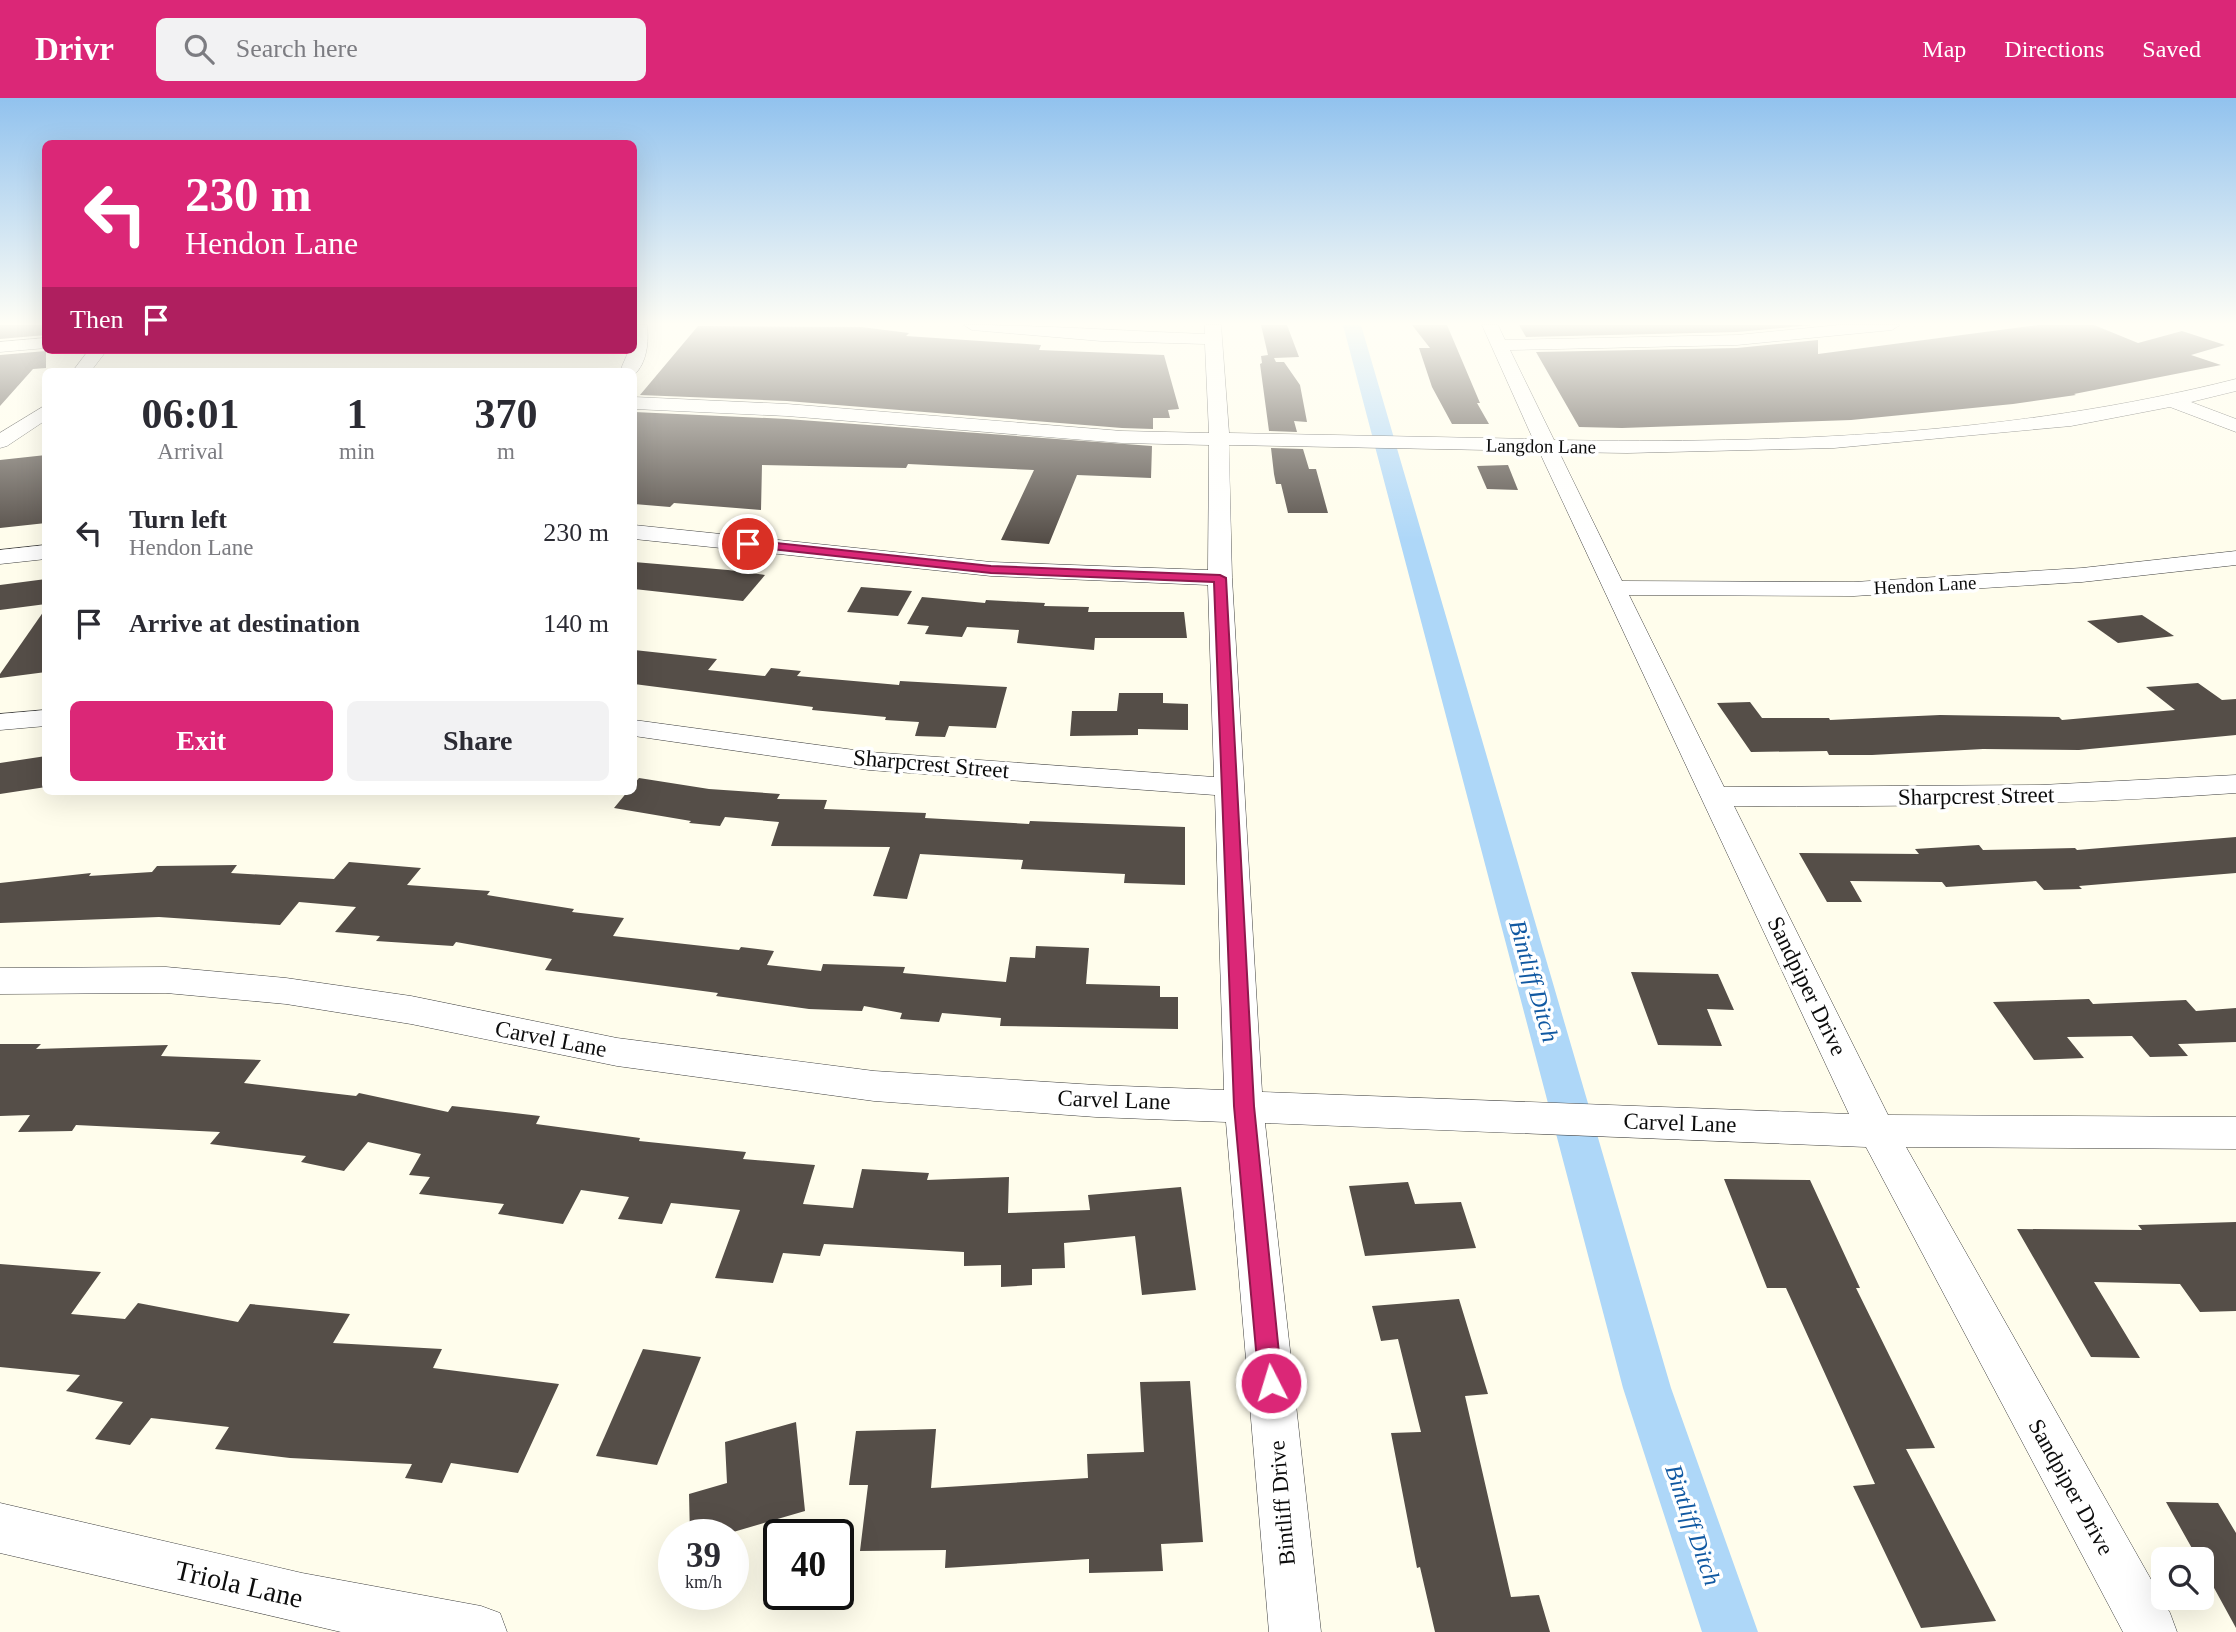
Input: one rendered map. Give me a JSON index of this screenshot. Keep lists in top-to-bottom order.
{
  "streets": {
    "street": [
      "Langdon Lane",
      "Hendon Lane",
      "Sharpcrest Street",
      "Sandpiper Drive",
      "Carvel Lane",
      "Bintliff Drive",
      "Triola Lane"
    ]
  },
  "crossings": [
    ["Langdon Lane", "Sandpiper Drive"],
    ["Langdon Lane", "Bintliff Drive"],
    ["Hendon Lane", "Sandpiper Drive"],
    ["Sharpcrest Street", "Sandpiper Drive"],
    ["Sharpcrest Street", "Bintliff Drive"],
    ["Sandpiper Drive", "Carvel Lane"],
    ["Carvel Lane", "Bintliff Drive"]
  ],
  "water": ["Bintliff Ditch"],
  "page": {
    "header": "Drivr",
    "search": "Search here",
    "nav": ["Map", "Directions", "Saved"],
    "turn": ["230 m", "Hendon Lane"],
    "then": "Then",
    "eta": [
      "06:01",
      "Arrival",
      "1",
      "min",
      "370",
      "m"
    ],
    "list": [
      {
        "name": "Turn left",
        "note": "Hendon Lane",
        "value": "230 m"
      },
      {
        "name": "Arrive at destination",
        "value": "140 m"
      }
    ],
    "buttons": ["Exit", "Share"],
    "speed": "39 km/h",
    "limit": "40"
  }
}
